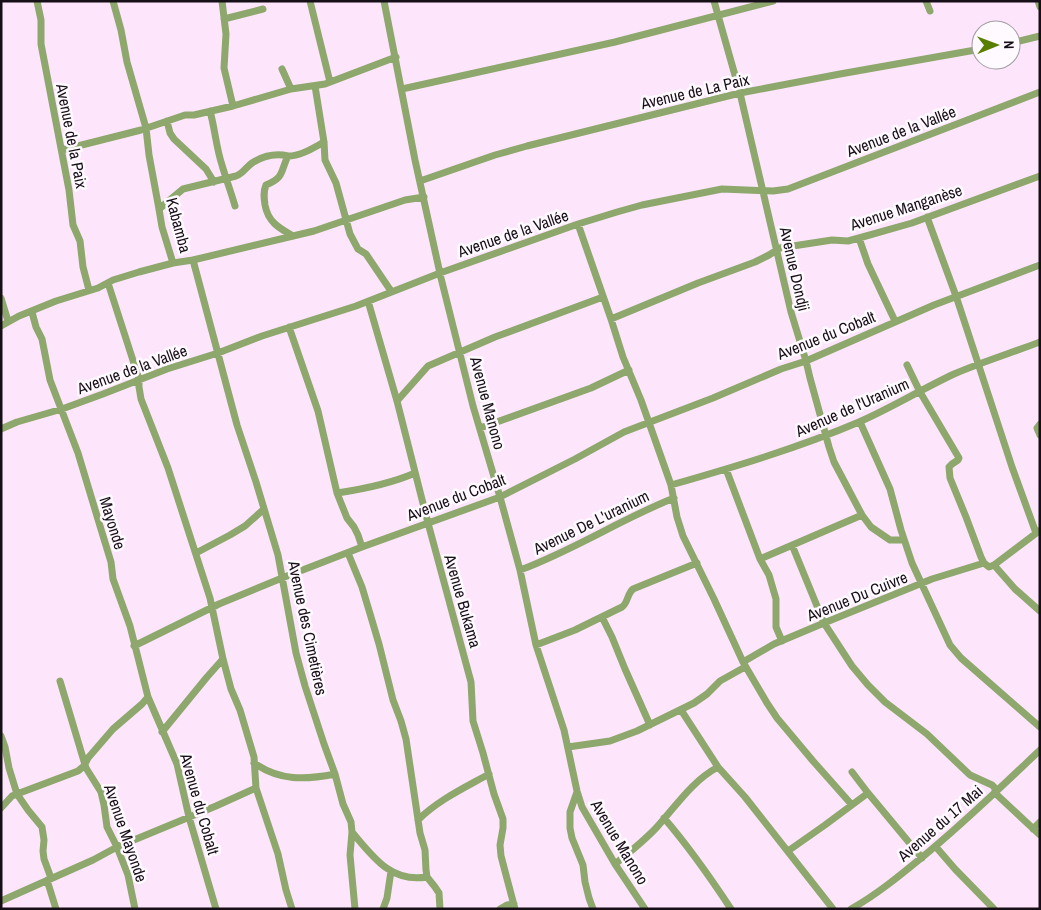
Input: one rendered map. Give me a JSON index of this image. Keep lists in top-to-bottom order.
{
  "streets": {
    "street": [
      "Avenue de La Paix",
      "Avenue de la Vallée",
      "Avenue de la Paix",
      "Avenue Manganèse",
      "Kabamba",
      "Avenue Dondji",
      "Avenue du Cobalt",
      "Avenue Manono",
      "Avenue de l'Uranium",
      "Avenue De L'uranium",
      "Mayonde",
      "Avenue Du Cuivre",
      "Avenue Bukama",
      "Avenue des Cimetières",
      "Avenue du 17 Mai",
      "Avenue Mayonde"
    ]
  },
  "crossings": [
    ["Avenue de La Paix", "Avenue Dondji"],
    ["Avenue de La Paix", "Avenue Manono"],
    ["Avenue de la Vallée", "Avenue Dondji"],
    ["Avenue de la Vallée", "Avenue Manono"],
    ["Avenue de la Vallée", "Mayonde"],
    ["Avenue de la Vallée", "Avenue Bukama"],
    ["Avenue de la Vallée", "Avenue des Cimetières"],
    ["Avenue Manganèse", "Avenue Dondji"],
    ["Kabamba", "Avenue Manono"],
    ["Kabamba", "Avenue des Cimetières"],
    ["Avenue Dondji", "Avenue du Cobalt"],
    ["Avenue Dondji", "Avenue de l'Uranium"],
    ["Avenue du Cobalt", "Avenue Manono"],
    ["Avenue du Cobalt", "Mayonde"],
    ["Avenue du Cobalt", "Avenue Bukama"],
    ["Avenue du Cobalt", "Avenue des Cimetières"],
    ["Avenue Manono", "Avenue De L'uranium"],
    ["Avenue Manono", "Avenue Du Cuivre"]
  ],
  "north": "right"
}
